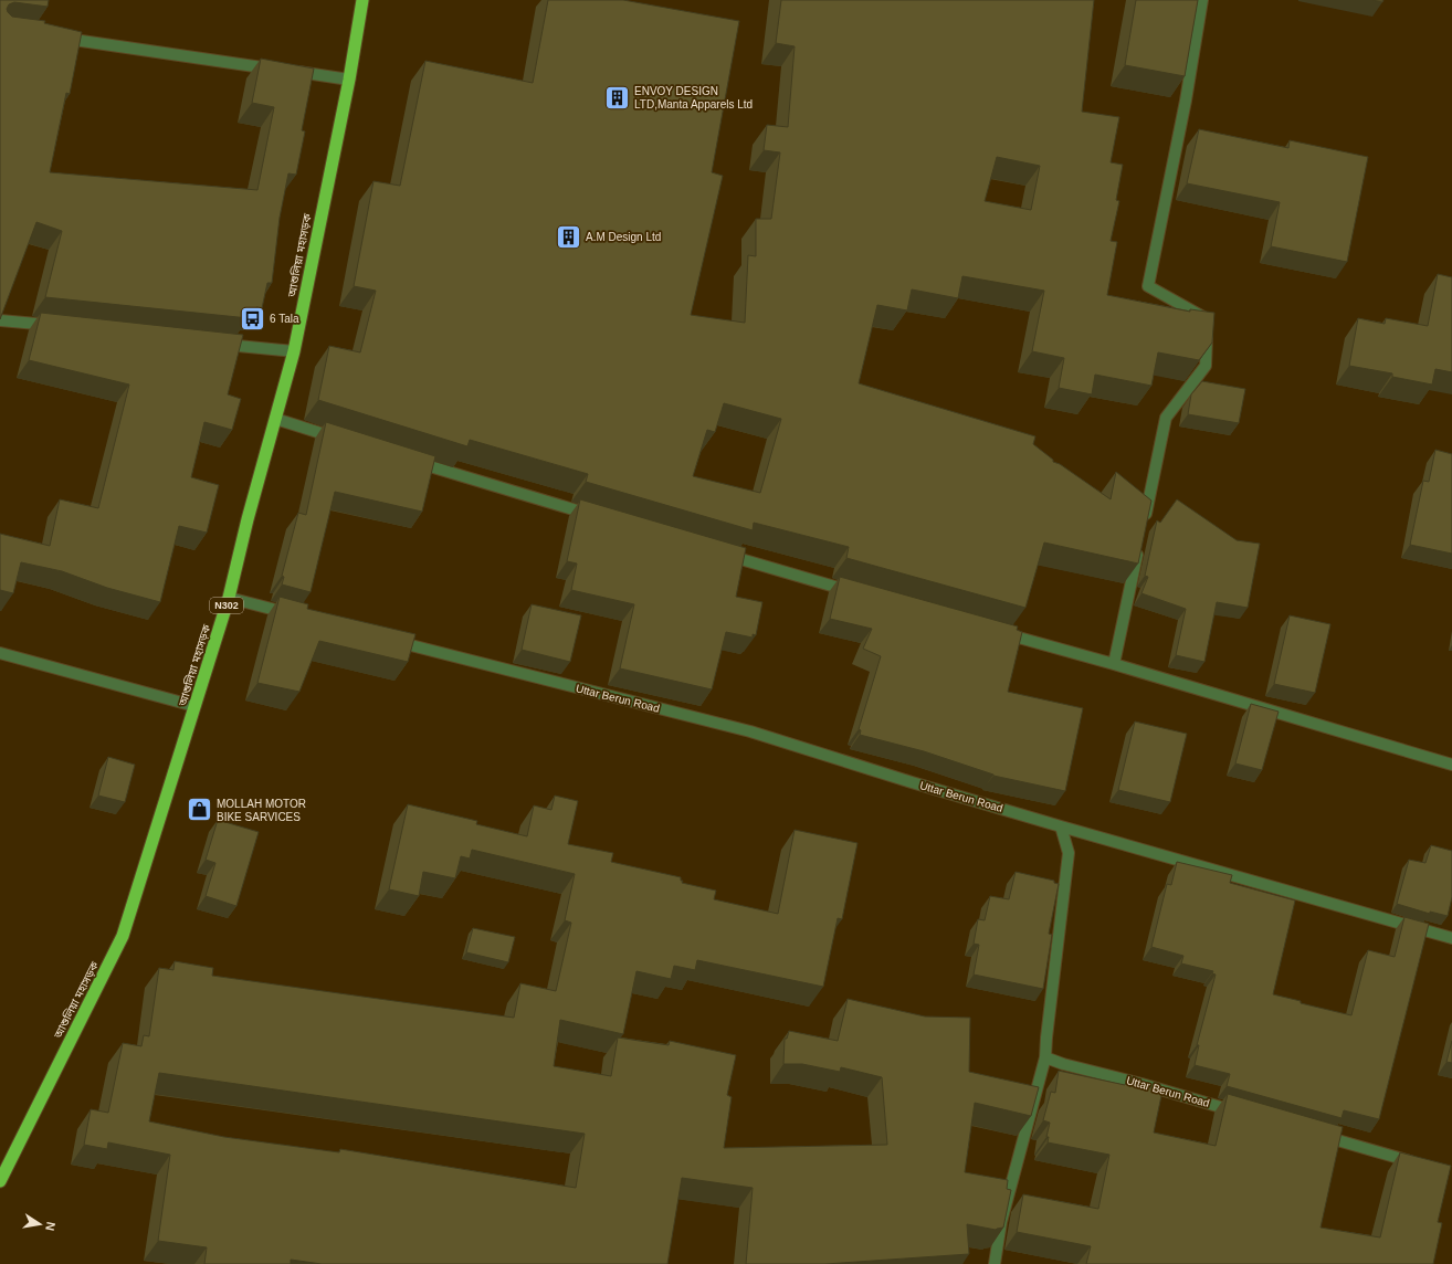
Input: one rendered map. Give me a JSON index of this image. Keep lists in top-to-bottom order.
{
  "streets": {
    "highway": ["আশুলিয়া মহাসড়ক", "N302"],
    "street": ["Uttar Berun Road"]
  },
  "places": {
    "building": ["ENVOY DESIGN LTD,Manta Apparels Ltd", "A.M Design Ltd"],
    "bus stop": ["6 Tala"],
    "shop": ["MOLLAH MOTOR BIKE SARVICES"]
  },
  "north": "right"
}
